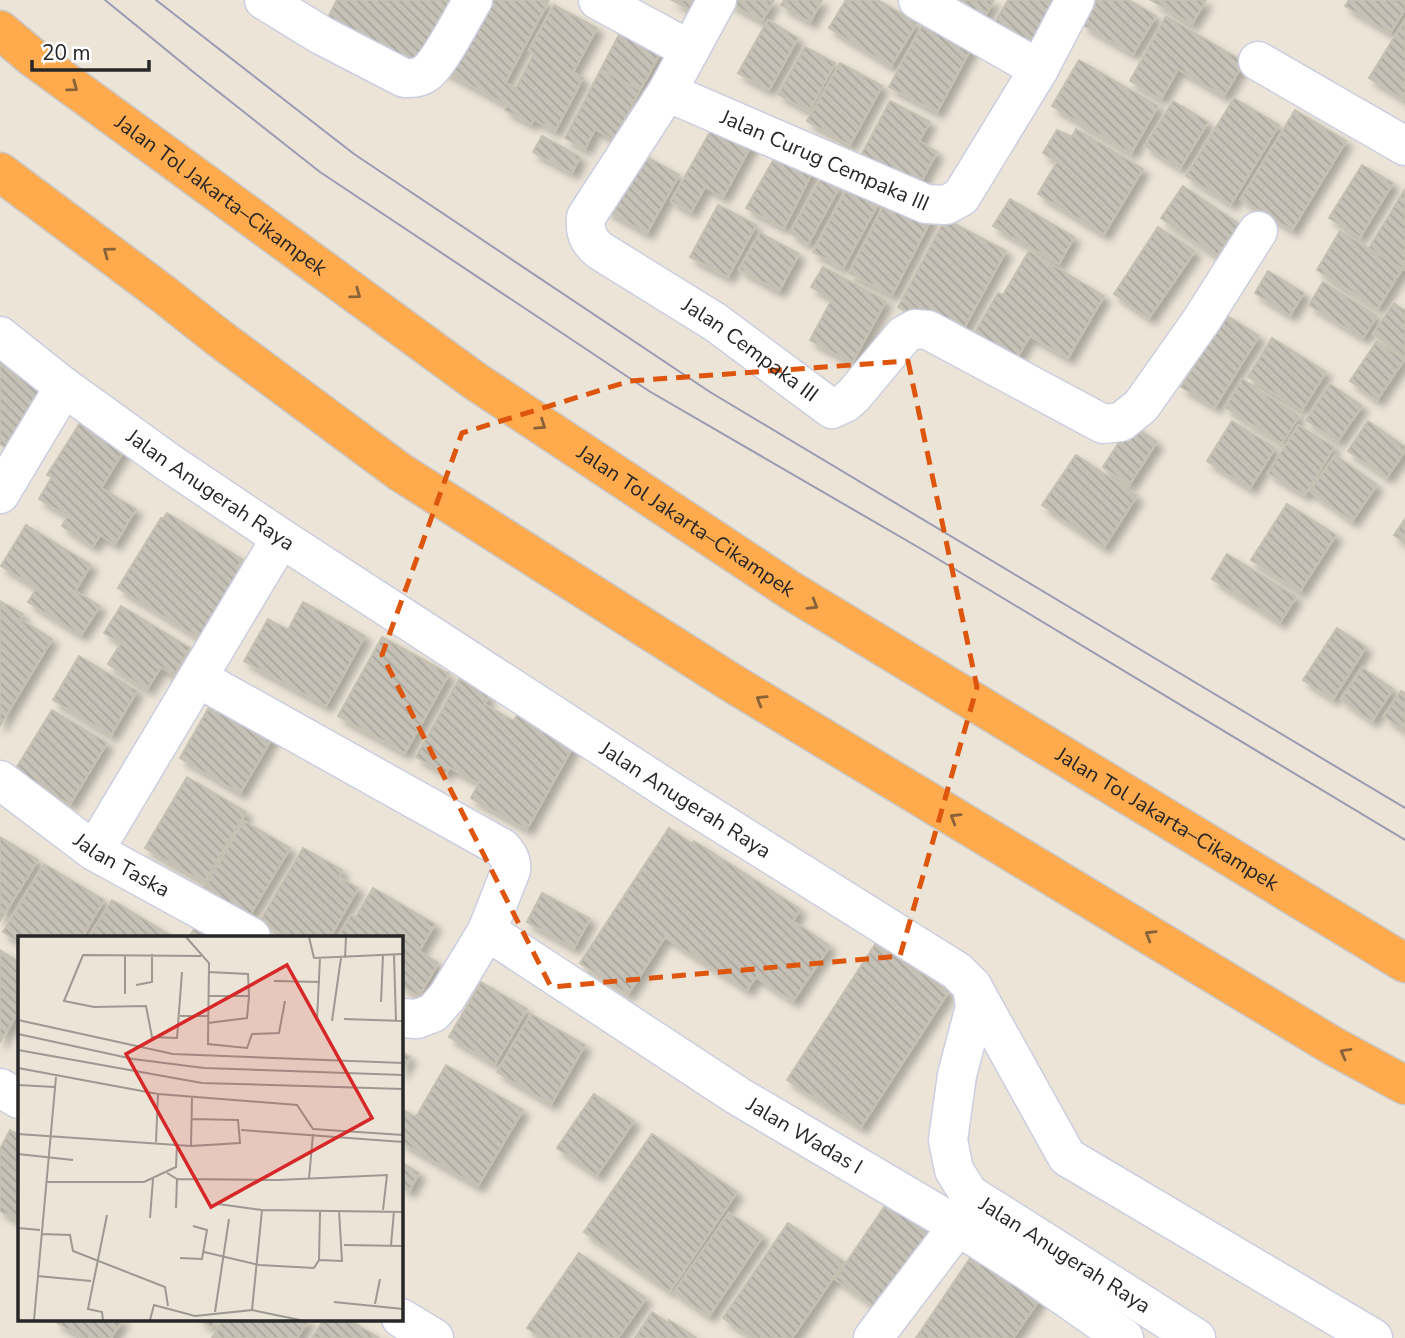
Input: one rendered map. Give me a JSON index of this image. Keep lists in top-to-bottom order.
{
  "streets": {
    "highway": ["Jalan Tol Jakarta–Cikampek"],
    "street": [
      "Jalan Curug Cempaka III",
      "Jalan Cempaka III",
      "Jalan Anugerah Raya",
      "Jalan Taska",
      "Jalan Wadas I"
    ]
  },
  "crossings": [
    ["Jalan Curug Cempaka III", "Jalan Cempaka III"]
  ],
  "scale_bar": "20 m"
}
